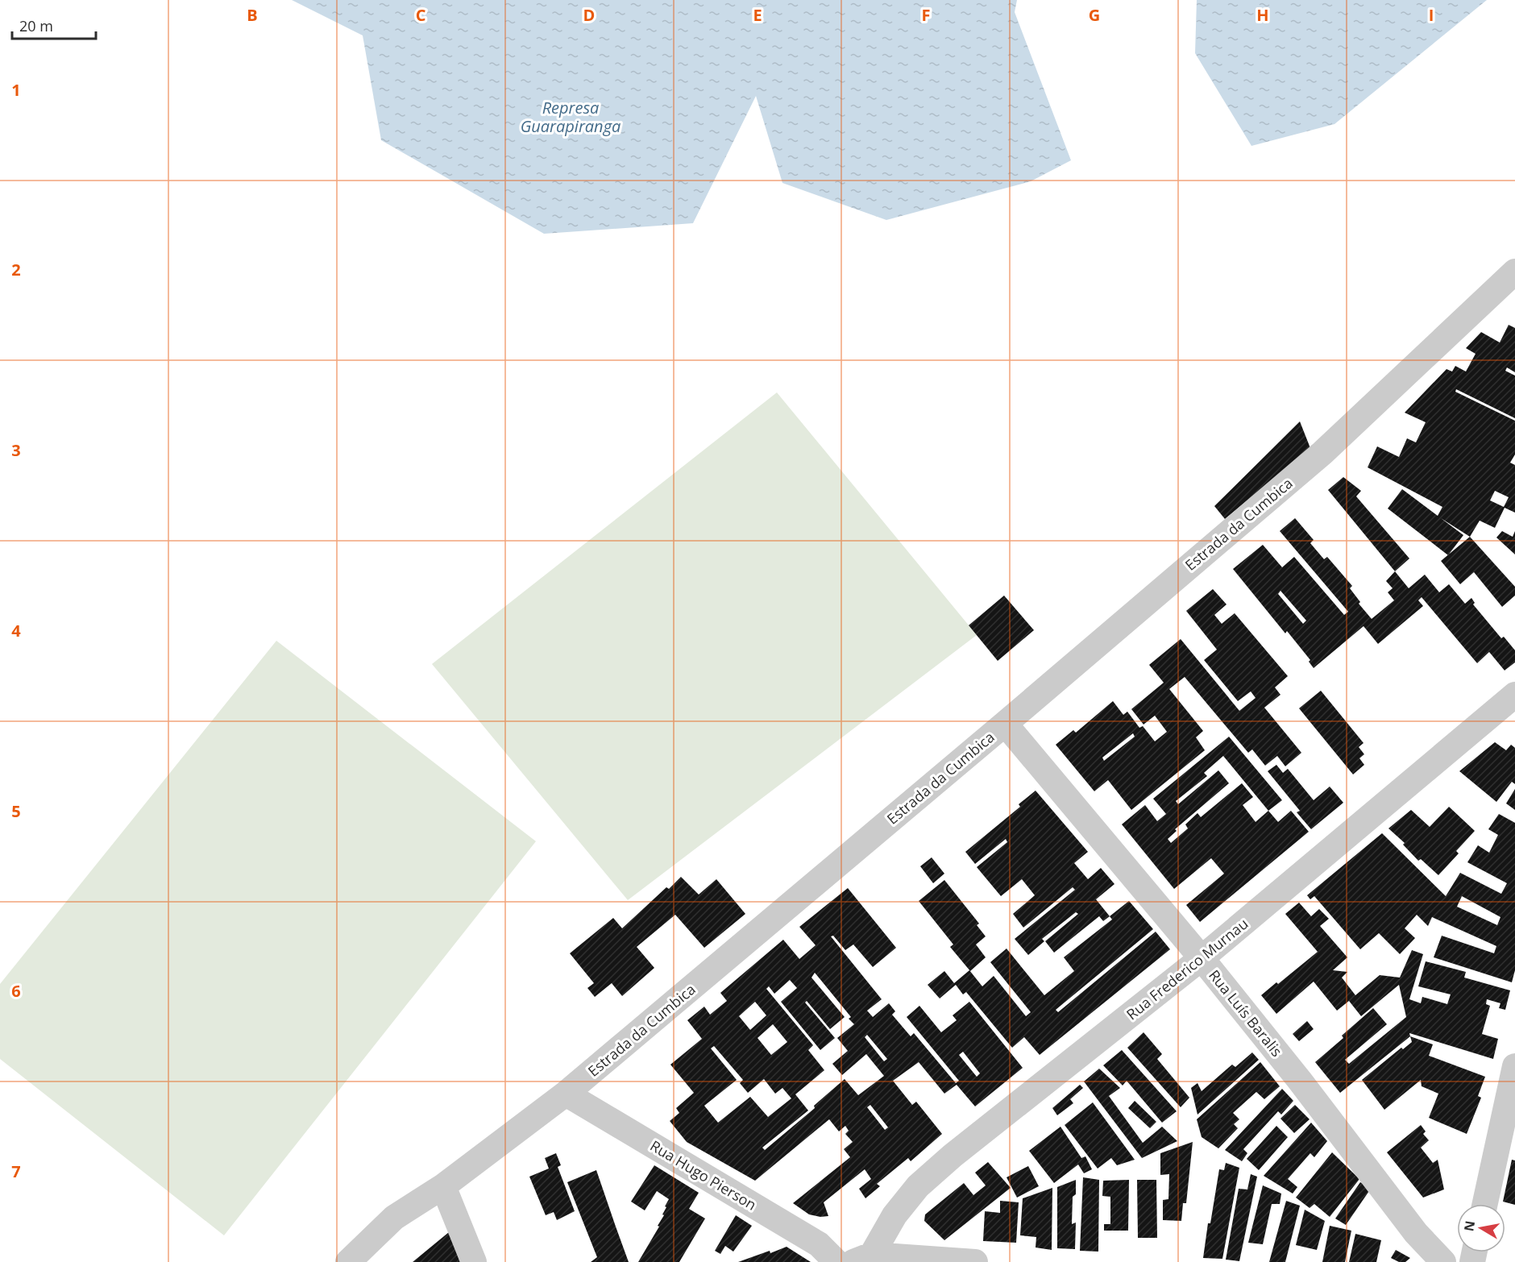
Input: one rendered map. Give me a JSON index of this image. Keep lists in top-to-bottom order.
{
  "streets": {
    "street": [
      "Estrada da Cumbica",
      "Rua Frederico Murnau",
      "Rua Luís Baralis",
      "Rua Hugo Pierson"
    ]
  },
  "crossings": [
    ["Estrada da Cumbica", "Rua Luís Baralis"],
    ["Estrada da Cumbica", "Rua Hugo Pierson"],
    ["Rua Frederico Murnau", "Rua Luís Baralis"]
  ],
  "water": ["Represa Guarapiranga"],
  "scale_bar": "20 m",
  "north": "left",
  "grid": {
    "columns": [
      "B",
      "C",
      "D",
      "E",
      "F",
      "G",
      "H",
      "I"
    ],
    "rows": [
      "1",
      "2",
      "3",
      "4",
      "5",
      "6",
      "7"
    ]
  }
}
